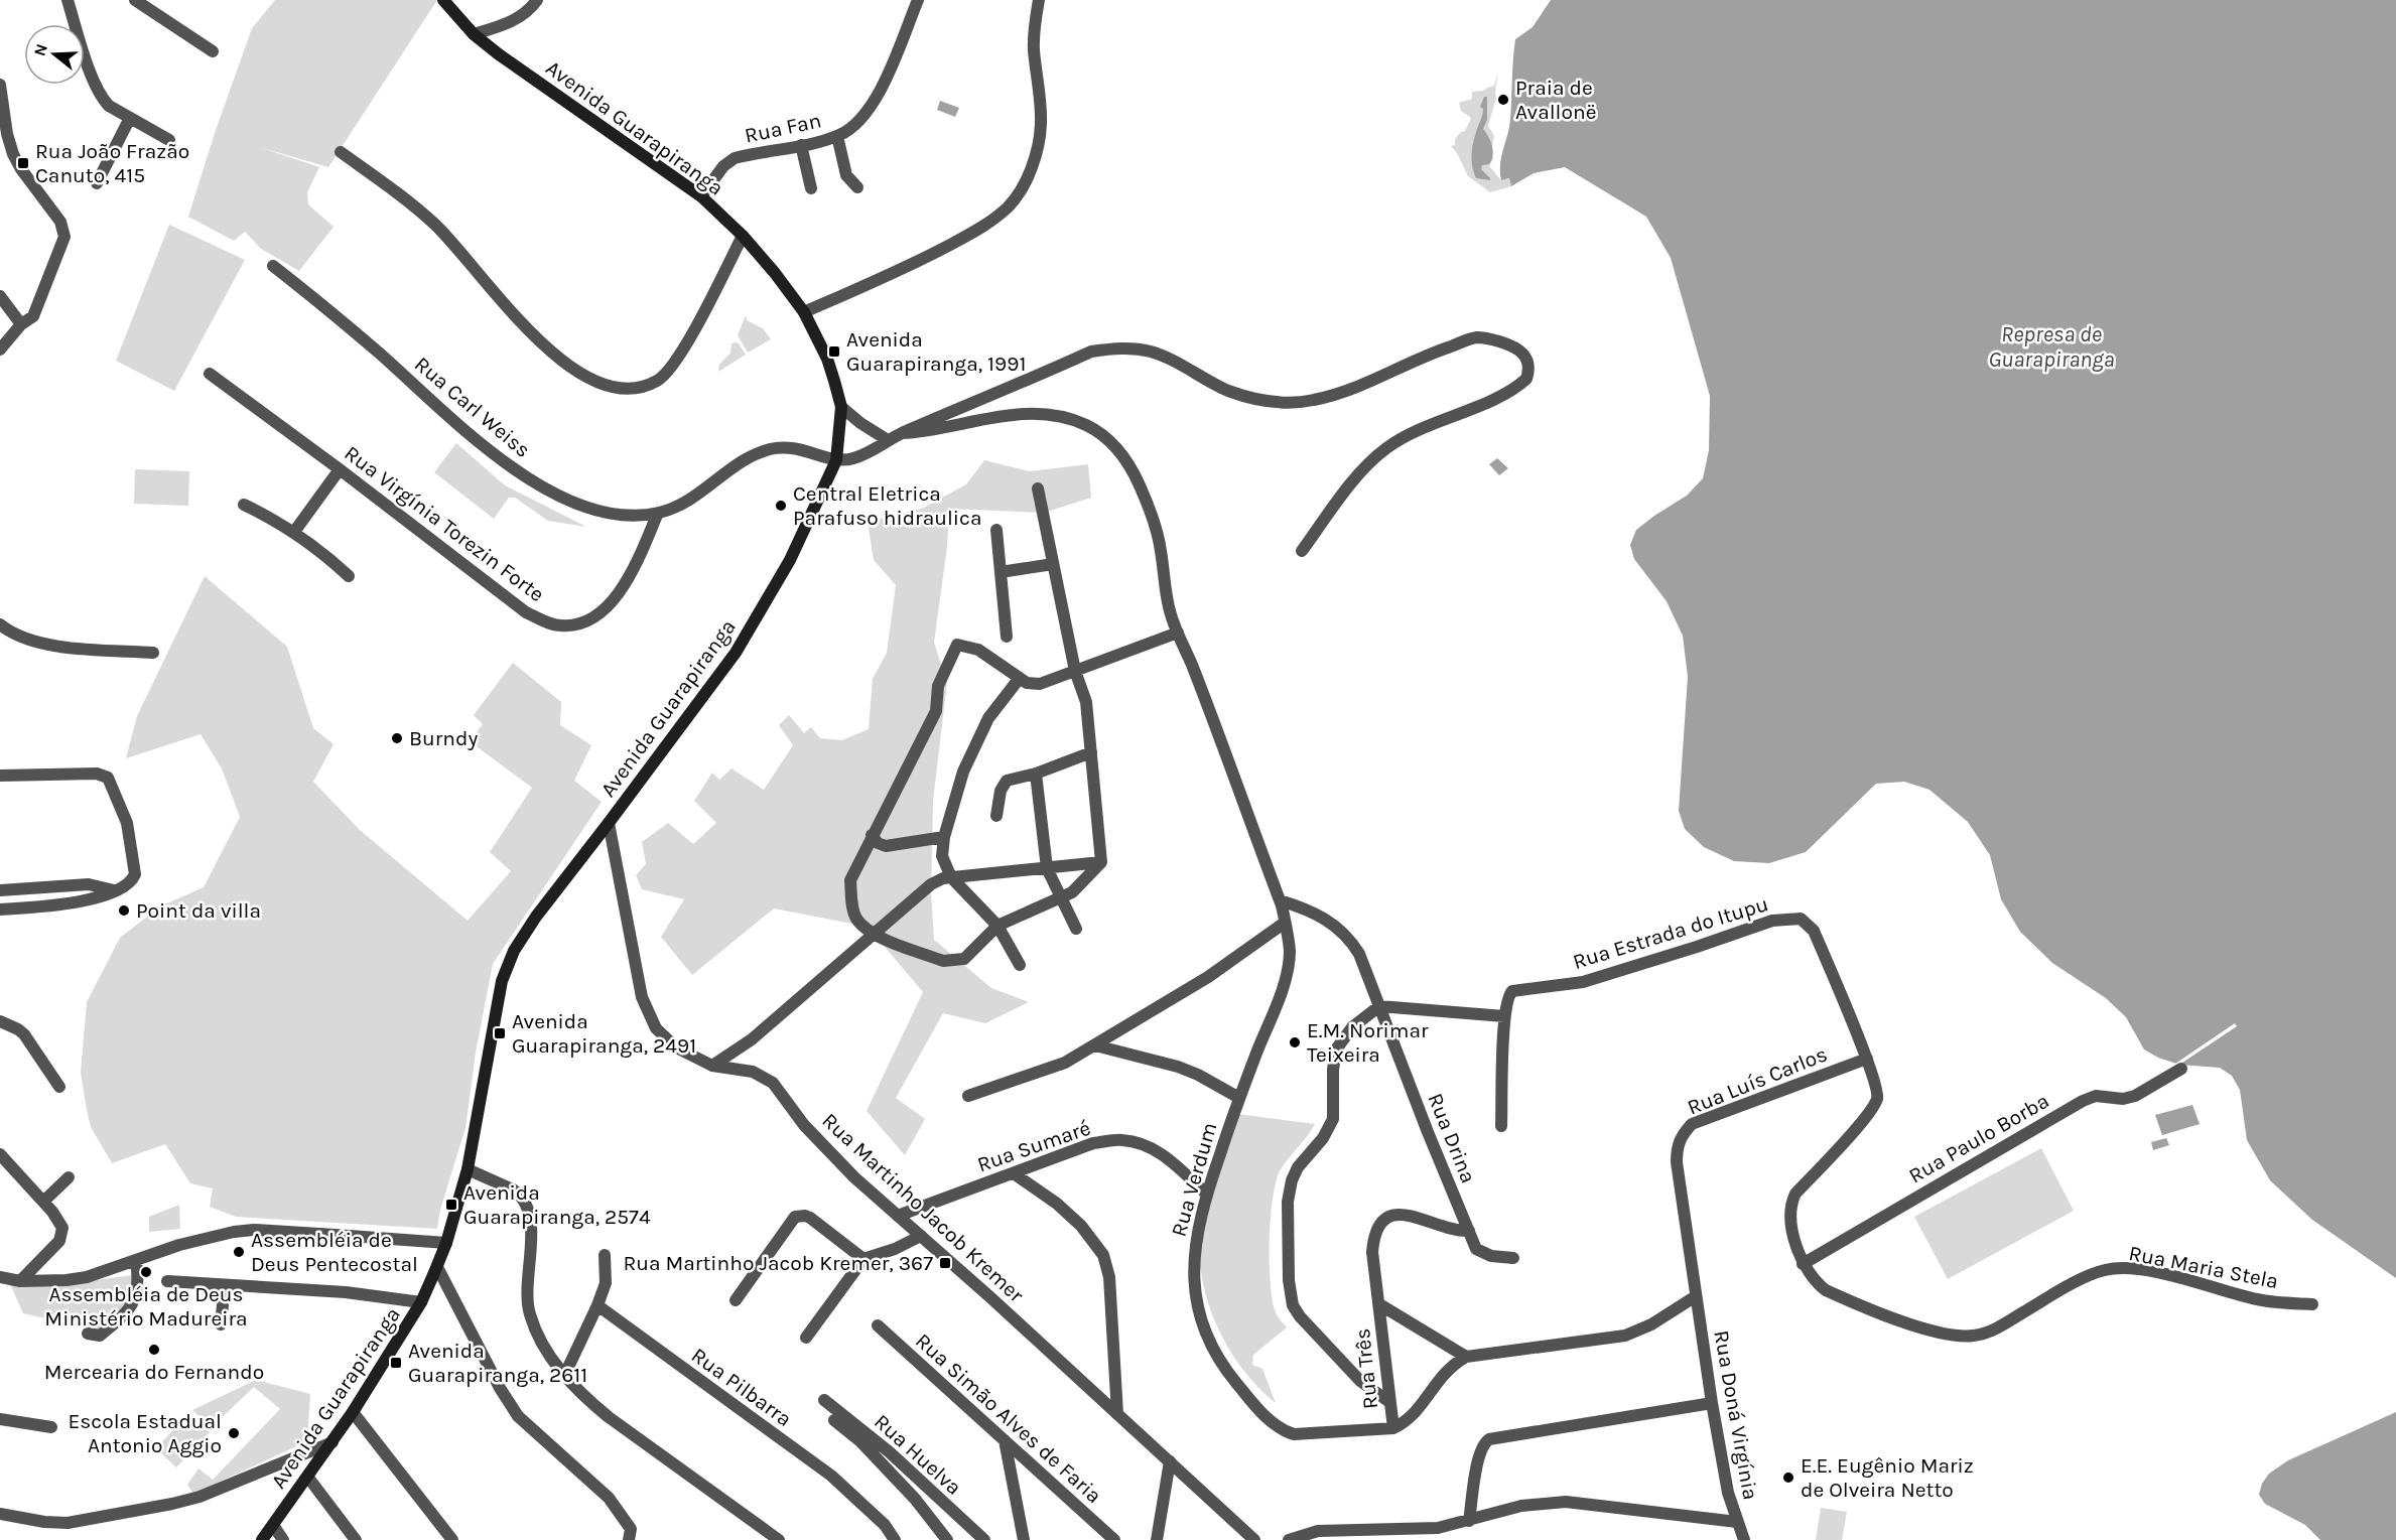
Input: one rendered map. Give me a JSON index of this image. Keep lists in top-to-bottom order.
{
  "streets": {
    "main road": ["Avenida Guarapiranga"],
    "street": [
      "Rua Fan",
      "Rua Carl Weiss",
      "Rua Virgínia Torezin Forte",
      "Rua Estrada do Itupu",
      "Rua Luís Carlos",
      "Rua Drina",
      "Rua Paulo Borba",
      "Rua Sumaré",
      "Rua Verdum",
      "Rua Martinho Jacob Kremer",
      "Rua Maria Stela",
      "Rua Três",
      "Rua Pilbarra",
      "Rua Doná Virgínia",
      "Rua Simão Alves de Faria",
      "Rua Huelva"
    ]
  },
  "crossings": [
    ["Avenida Guarapiranga", "Rua Fan"],
    ["Avenida Guarapiranga", "Rua Carl Weiss"],
    ["Avenida Guarapiranga", "Rua Martinho Jacob Kremer"],
    ["Rua Carl Weiss", "Rua Virgínia Torezin Forte"],
    ["Rua Estrada do Itupu", "Rua Luís Carlos"],
    ["Rua Estrada do Itupu", "Rua Paulo Borba"],
    ["Rua Estrada do Itupu", "Rua Maria Stela"],
    ["Rua Luís Carlos", "Rua Doná Virgínia"],
    ["Rua Drina", "Rua Verdum"],
    ["Rua Drina", "Rua Três"],
    ["Rua Sumaré", "Rua Verdum"],
    ["Rua Sumaré", "Rua Martinho Jacob Kremer"],
    ["Rua Verdum", "Rua Três"]
  ],
  "water": ["Represa de Guarapiranga"],
  "places": {
    "other": [
      "Praia de Avallonë",
      "Central Eletrica Parafuso hidraulica",
      "Burndy",
      "Point da villa",
      "E.M. Norimar Teixeira",
      "Assembléia de Deus Pentecostal",
      "Assembléia de Deus Ministério Madureira",
      "Mercearia do Fernando",
      "Escola Estadual Antonio Aggio",
      "E.E. Eugênio Mariz de Olveira Netto"
    ],
    "transit": [
      "Rua João Frazão Canuto, 415",
      "Avenida Guarapiranga, 1991",
      "Avenida Guarapiranga, 2491",
      "Avenida Guarapiranga, 2574",
      "Rua Martinho Jacob Kremer, 367",
      "Avenida Guarapiranga, 2611"
    ]
  },
  "north": "left"
}
